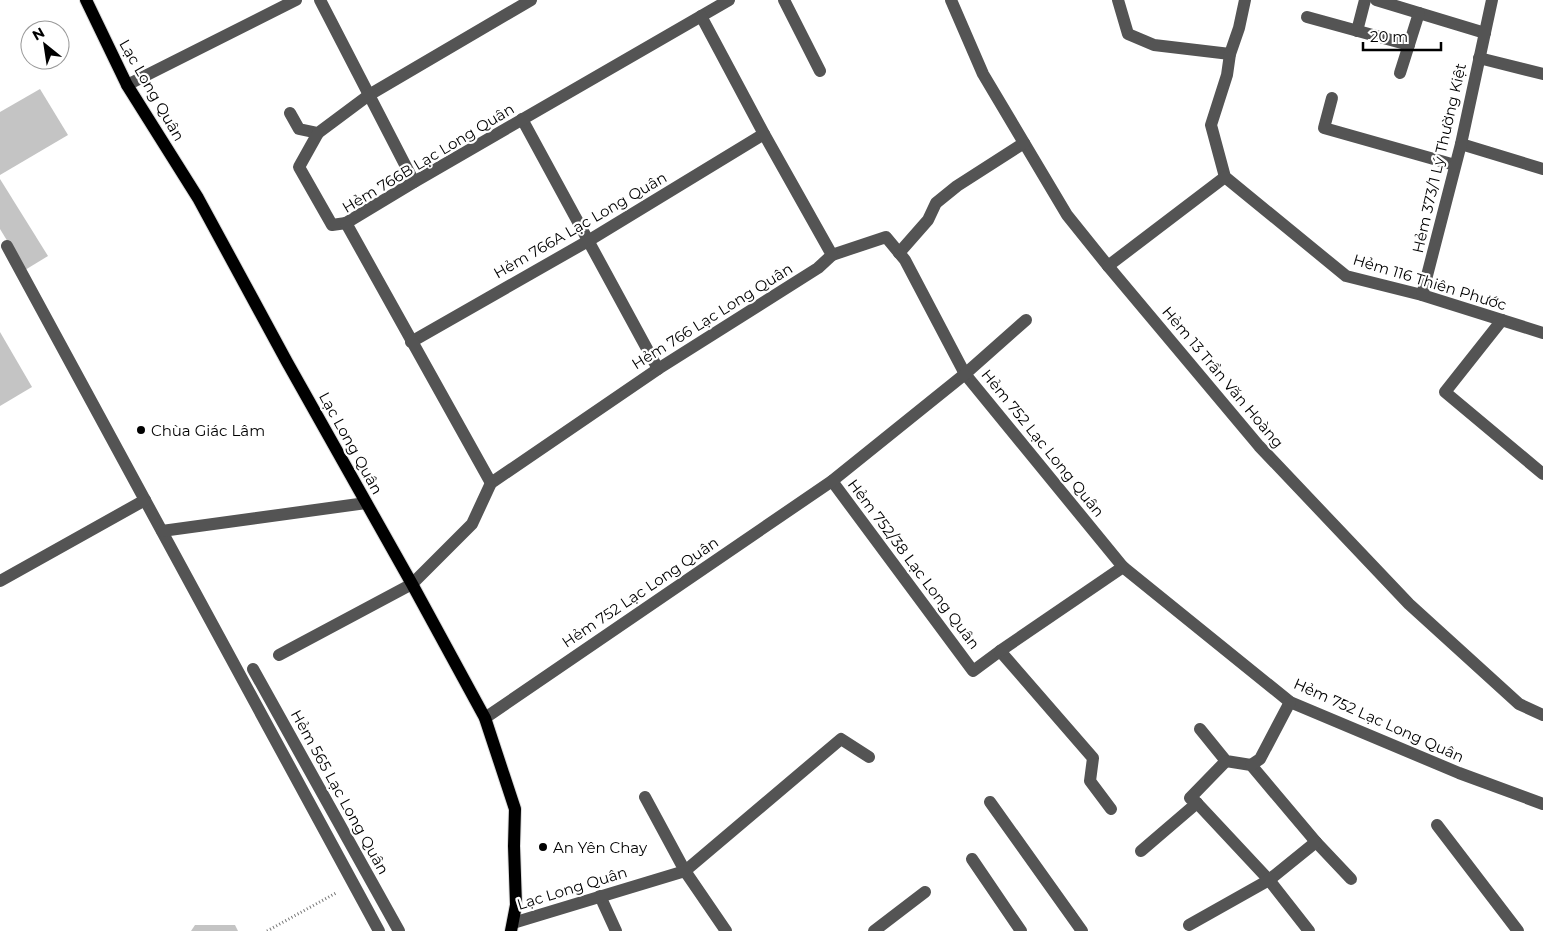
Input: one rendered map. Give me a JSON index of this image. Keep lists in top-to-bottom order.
{
  "streets": {
    "main road": ["Lạc Long Quân"],
    "street": [
      "Hẻm 766B Lạc Long Quân",
      "Hẻm 373/1 Lý Thường Kiệt",
      "Hẻm 766A Lạc Long Quân",
      "Hẻm 116 Thiên Phước",
      "Hẻm 766 Lạc Long Quân",
      "Hẻm 13 Trần Văn Hoàng",
      "Hẻm 752 Lạc Long Quân",
      "Hẻm 752/38 Lạc Long Quân",
      "Hẻm 565 Lạc Long Quân"
    ]
  },
  "crossings": [
    ["Lạc Long Quân", "Hẻm 766 Lạc Long Quân"],
    ["Lạc Long Quân", "Hẻm 752 Lạc Long Quân"],
    ["Hẻm 766B Lạc Long Quân", "Hẻm 766A Lạc Long Quân"],
    ["Hẻm 766B Lạc Long Quân", "Hẻm 766 Lạc Long Quân"],
    ["Hẻm 373/1 Lý Thường Kiệt", "Hẻm 116 Thiên Phước"],
    ["Hẻm 752 Lạc Long Quân", "Hẻm 752/38 Lạc Long Quân"]
  ],
  "places": ["Chùa Giác Lâm", "An Yên Chay"],
  "scale_bar": "20 m",
  "north": "top left"
}
